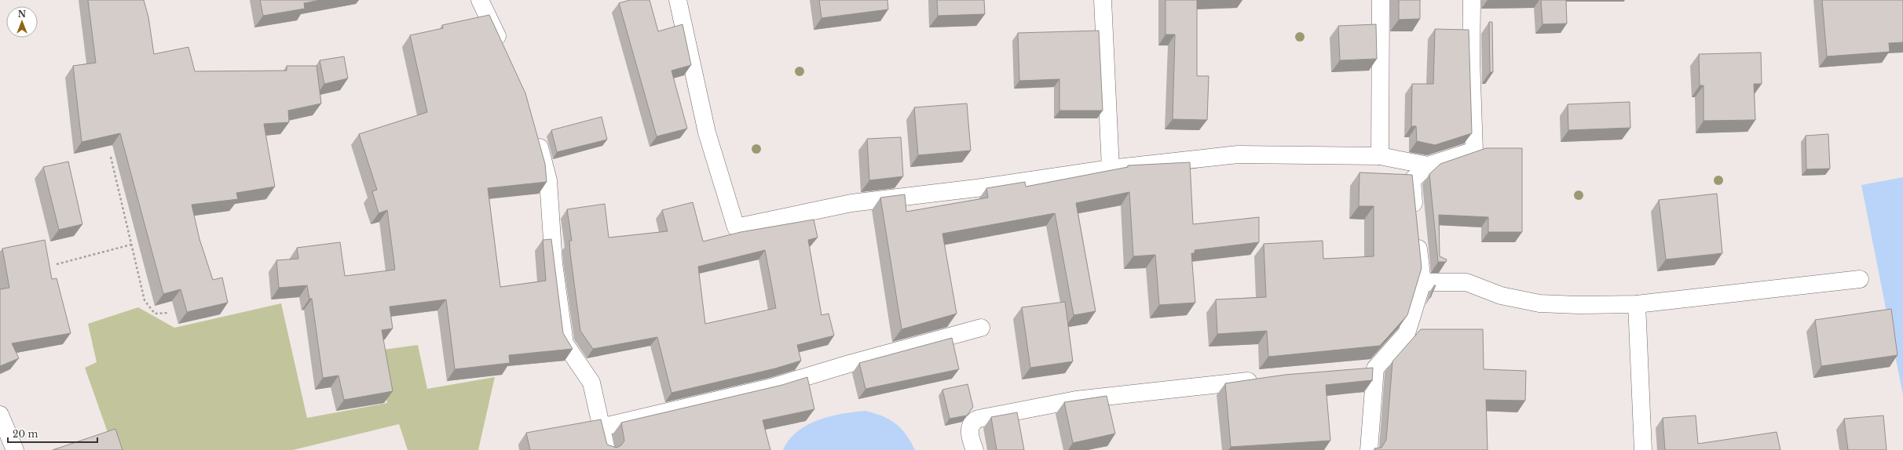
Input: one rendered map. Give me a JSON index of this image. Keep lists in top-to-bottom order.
{
  "scale_bar": "20 m",
  "north": "top"
}
